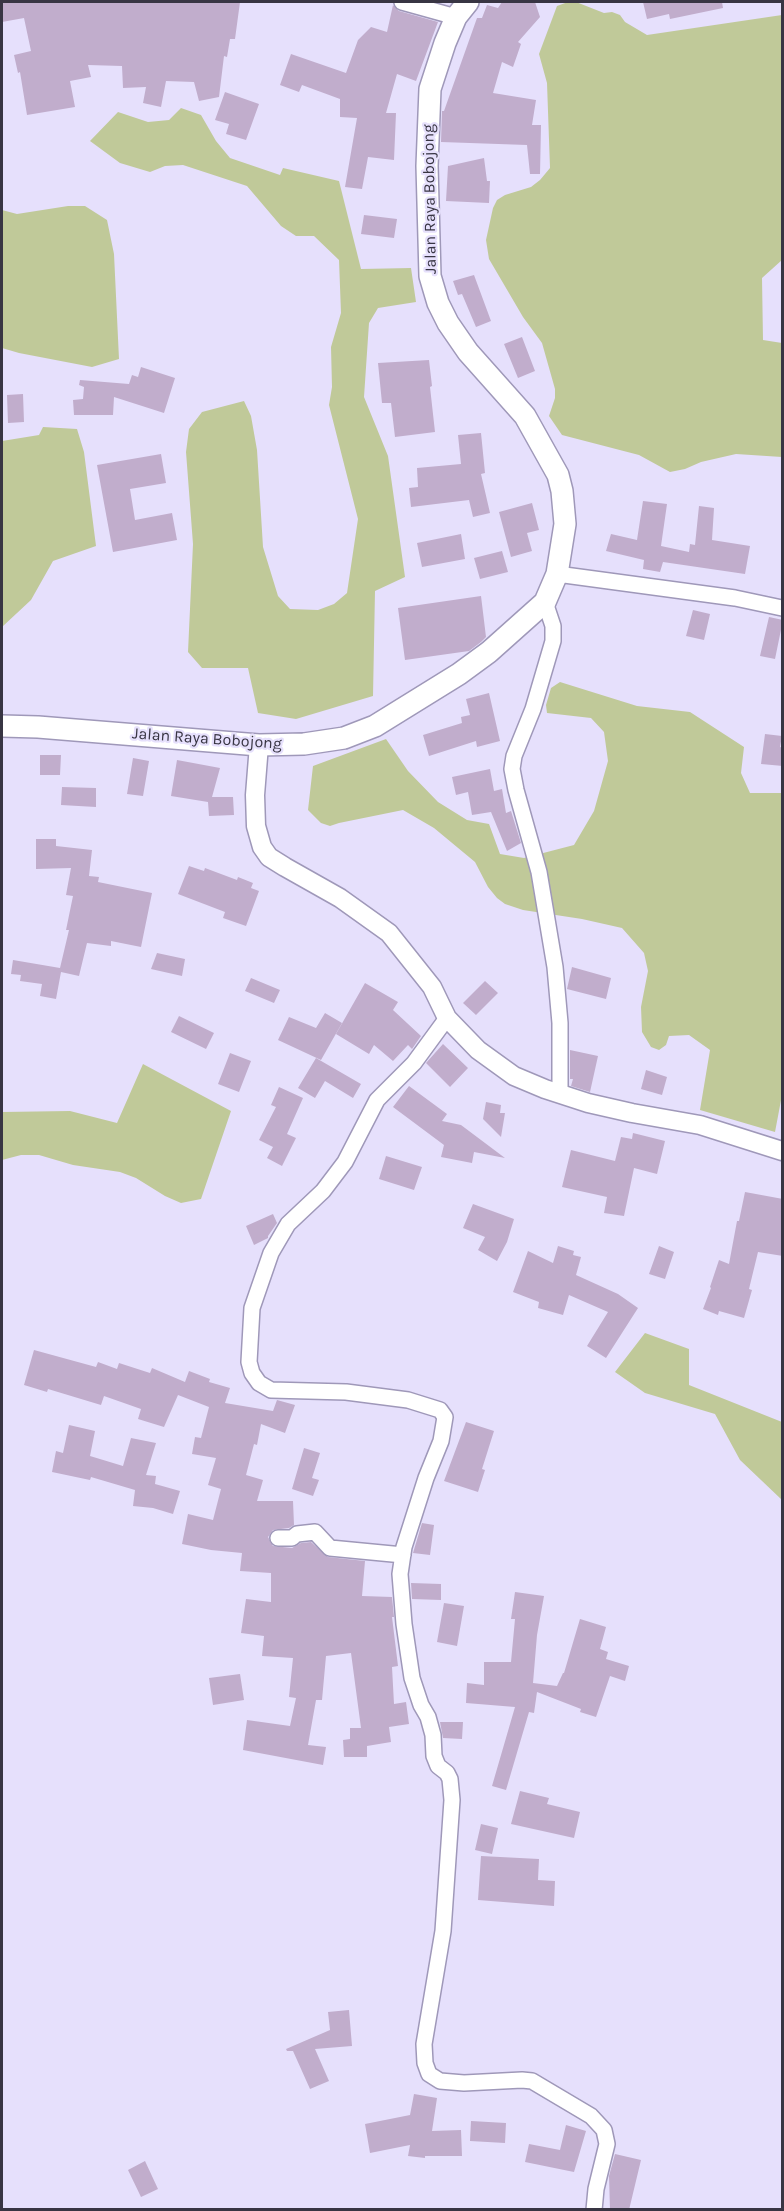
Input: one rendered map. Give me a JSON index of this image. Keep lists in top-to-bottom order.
{
  "streets": {
    "main road": ["Jalan Raya Bobojong"]
  }
}
